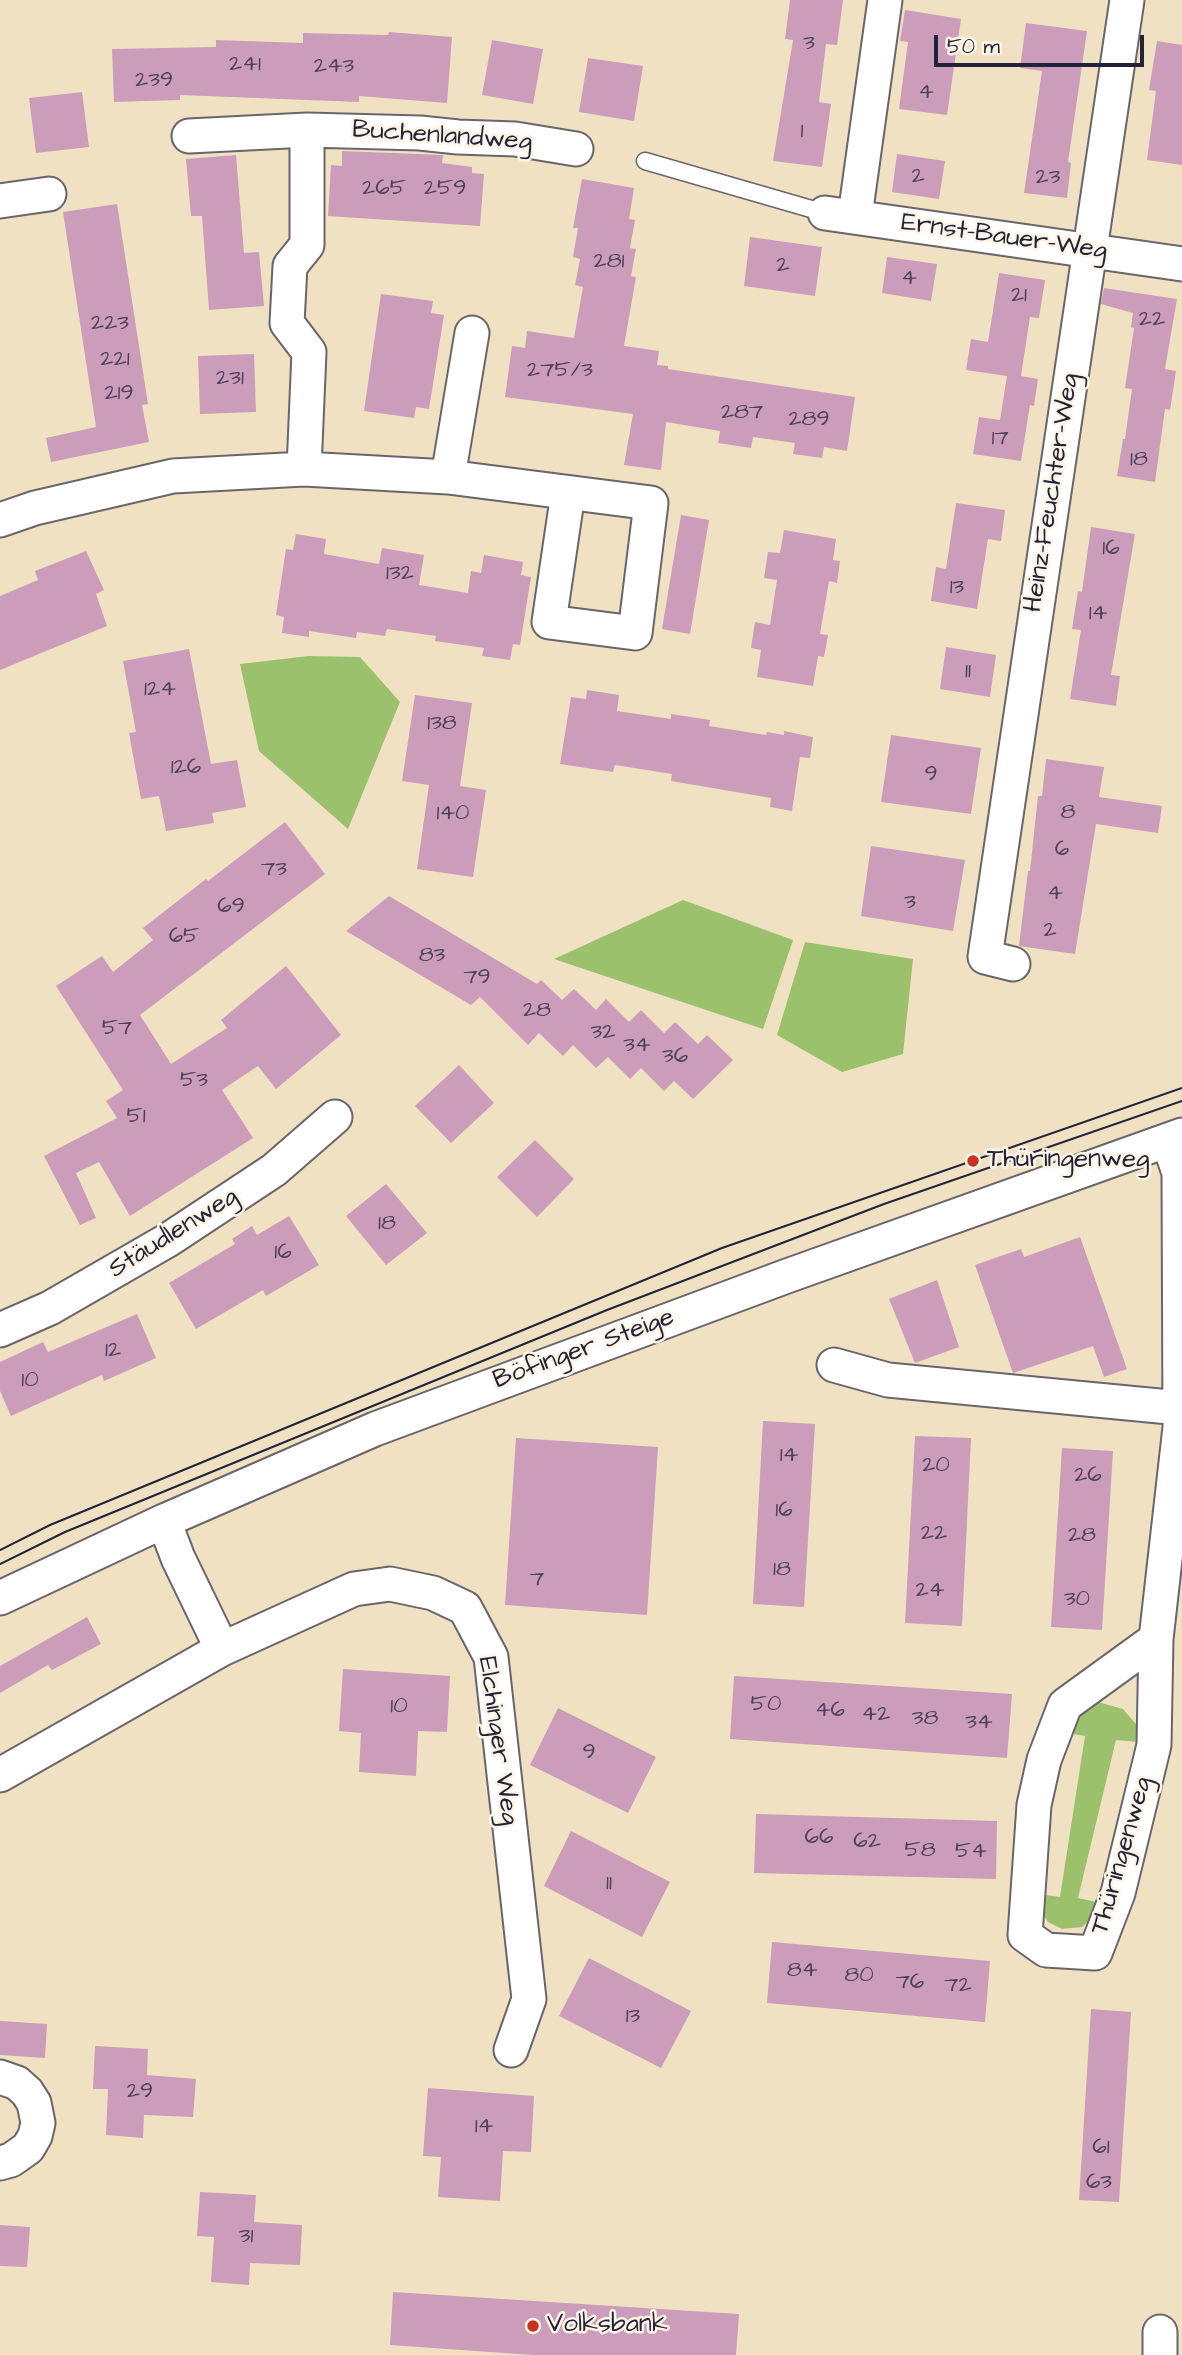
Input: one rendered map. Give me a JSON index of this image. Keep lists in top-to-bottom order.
{
  "streets": {
    "street": [
      "Buchenlandweg",
      "Ernst-Bauer-Weg",
      "Heinz-Feuchter-Weg",
      "Stäudlenweg",
      "Böfinger Steige",
      "Elchinger Weg",
      "Thüringenweg"
    ]
  },
  "crossings": [
    ["Ernst-Bauer-Weg", "Heinz-Feuchter-Weg"],
    ["Böfinger Steige", "Thüringenweg"]
  ],
  "places": ["Thüringenweg", "Volksbank"],
  "house_numbers": [
    "3",
    "241",
    "243",
    "239",
    "4",
    "1",
    "2",
    "23",
    "265",
    "259",
    "281",
    "2",
    "4",
    "21",
    "22",
    "223",
    "221",
    "275/3",
    "231",
    "219",
    "287",
    "289",
    "17",
    "18",
    "16",
    "132",
    "13",
    "14",
    "11",
    "124",
    "138",
    "126",
    "9",
    "8",
    "140",
    "6",
    "73",
    "4",
    "3",
    "69",
    "2",
    "65",
    "83",
    "79",
    "28",
    "57",
    "32",
    "34",
    "36",
    "53",
    "51",
    "18",
    "16",
    "12",
    "10",
    "14",
    "20",
    "26",
    "16",
    "22",
    "28",
    "18",
    "7",
    "24",
    "30",
    "50",
    "10",
    "46",
    "42",
    "38",
    "34",
    "9",
    "66",
    "62",
    "58",
    "54",
    "11",
    "84",
    "80",
    "76",
    "72",
    "13",
    "29",
    "14",
    "61",
    "63",
    "31"
  ],
  "scale_bar": "50 m"
}
